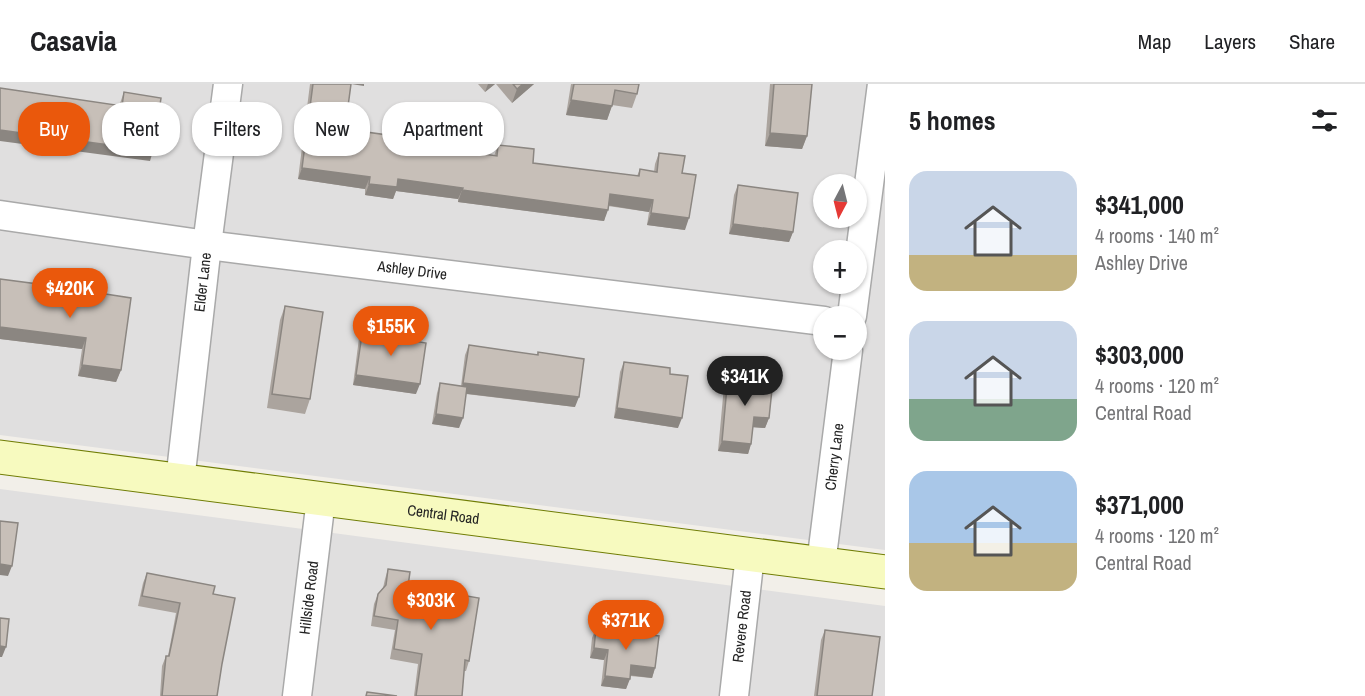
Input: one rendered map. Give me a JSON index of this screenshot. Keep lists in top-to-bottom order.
{
  "streets": {
    "main road": ["Central Road"],
    "street": [
      "Ashley Drive",
      "Elder Lane",
      "Cherry Lane",
      "Hillside Road",
      "Revere Road"
    ]
  },
  "crossings": [
    ["Ashley Drive", "Elder Lane"],
    ["Elder Lane", "Central Road"],
    ["Cherry Lane", "Central Road"],
    ["Central Road", "Hillside Road"],
    ["Central Road", "Revere Road"]
  ],
  "north": "bottom",
  "page": {
    "header": "Casavia",
    "nav": ["Map", "Layers", "Share"],
    "heading": "5 homes",
    "chip": [
      "Buy",
      "Rent",
      "Filters",
      "New",
      "Apartment"
    ],
    "list": [
      {
        "name": "$341,000",
        "note": "4 rooms · 140 m² · Ashley Drive"
      },
      {
        "name": "$303,000",
        "note": "4 rooms · 120 m² · Central Road"
      },
      {
        "name": "$371,000",
        "note": "4 rooms · 120 m² · Central Road"
      }
    ],
    "map_buttons": ["+", "−"],
    "price": [
      "$420K",
      "$155K",
      "$341K",
      "$303K",
      "$371K"
    ]
  }
}
